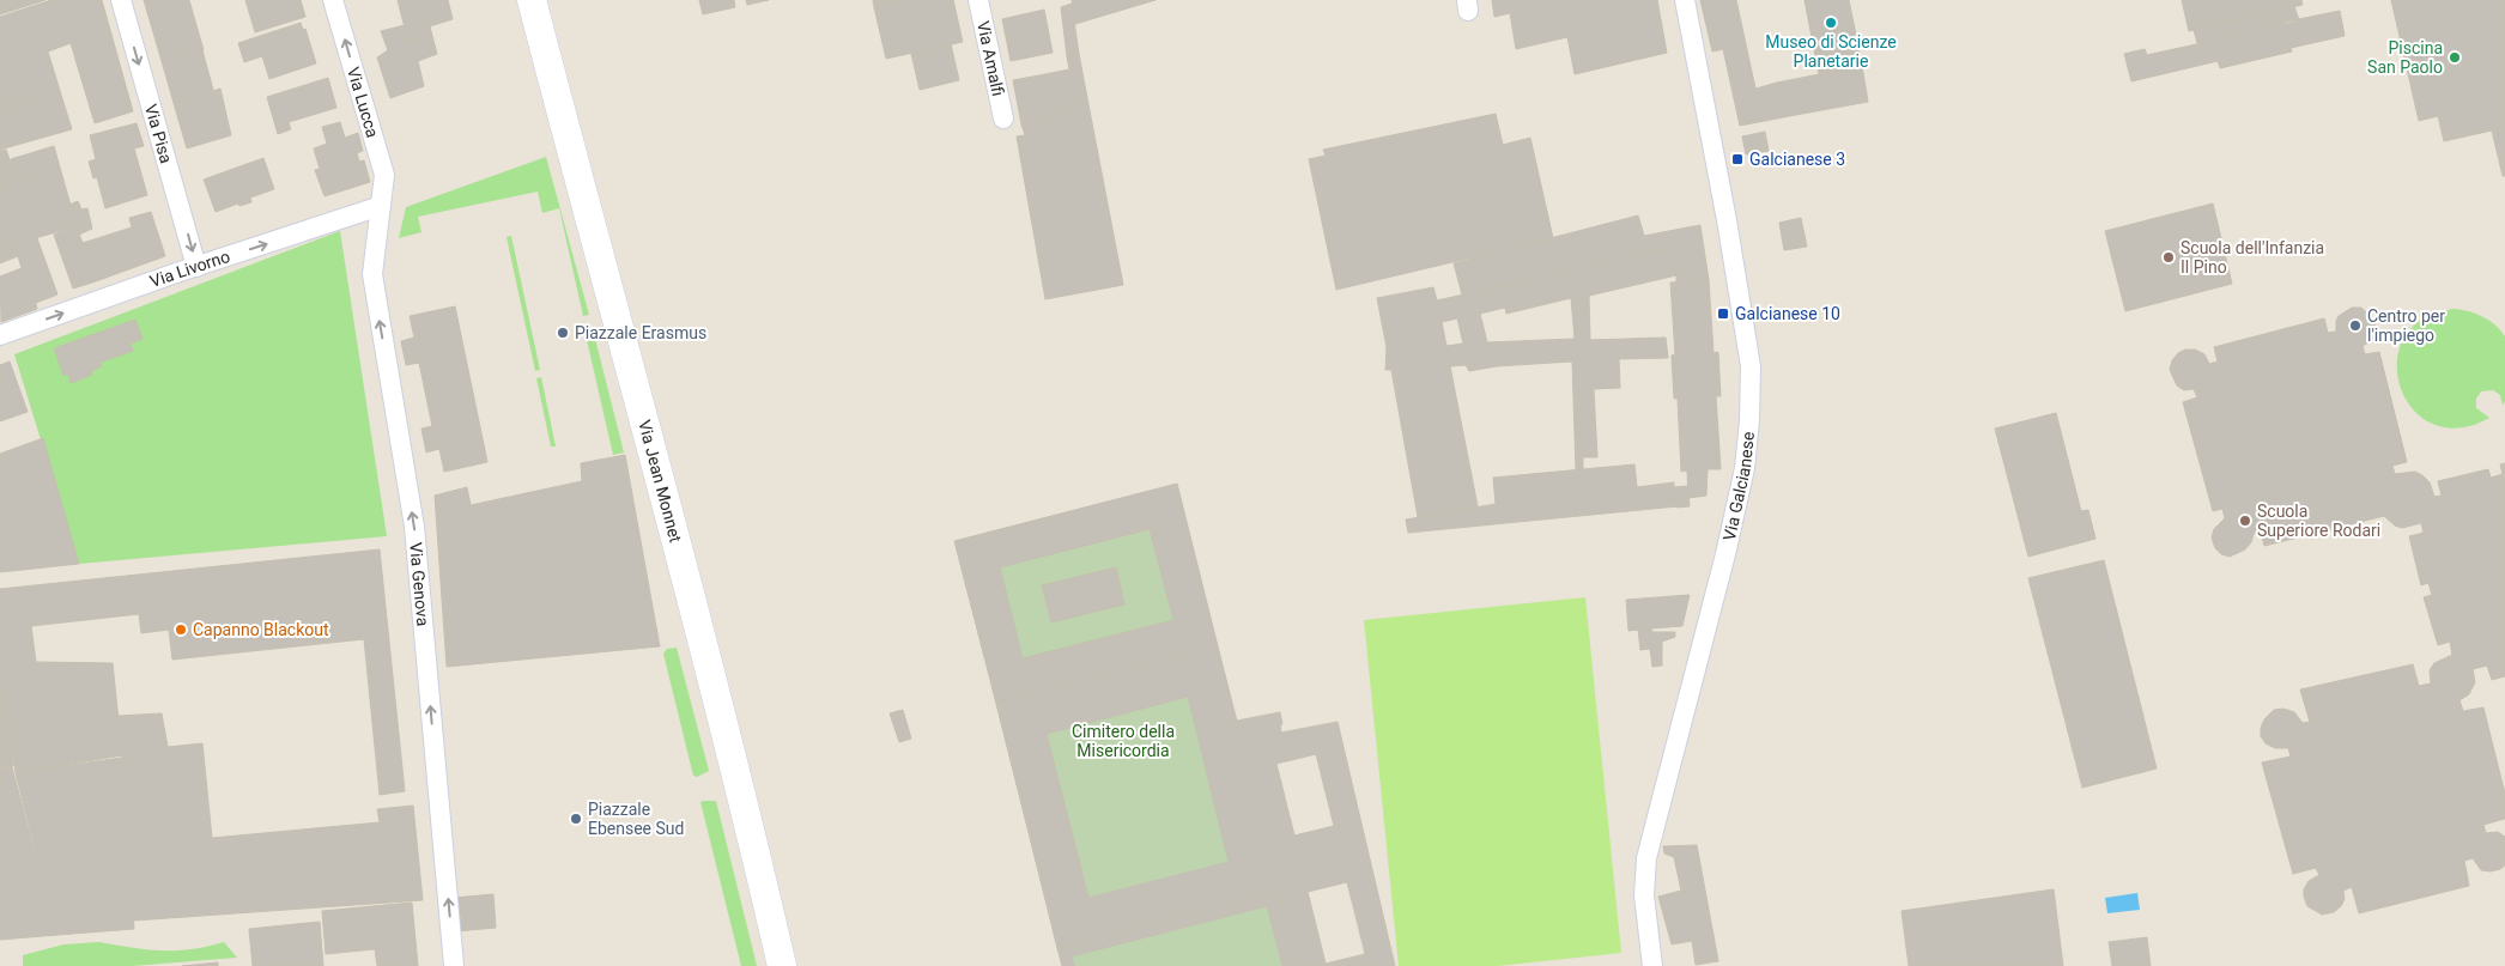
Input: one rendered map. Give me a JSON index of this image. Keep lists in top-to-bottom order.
{
  "streets": {
    "street": [
      "Via Amalfi",
      "Via Lucca",
      "Via Pisa",
      "Via Livorno",
      "Via Jean Monnet",
      "Via Galcianese",
      "Via Genova"
    ]
  },
  "crossings": [
    ["Via Lucca", "Via Livorno"],
    ["Via Lucca", "Via Genova"],
    ["Via Pisa", "Via Livorno"],
    ["Via Livorno", "Via Genova"]
  ],
  "one_way": [
    "Via Lucca",
    "Via Pisa",
    "Via Livorno",
    "Via Genova"
  ],
  "parks": ["Cimitero della Misericordia"],
  "places": {
    "other": [
      "Museo di Scienze Planetarie",
      "Piscina San Paolo",
      "Scuola dell'Infanzia Il Pino",
      "Centro per l'impiego",
      "Piazzale Erasmus",
      "Scuola Superiore Rodari",
      "Capanno Blackout",
      "Piazzale Ebensee Sud"
    ],
    "transit": ["Galcianese 3", "Galcianese 10"]
  }
}
